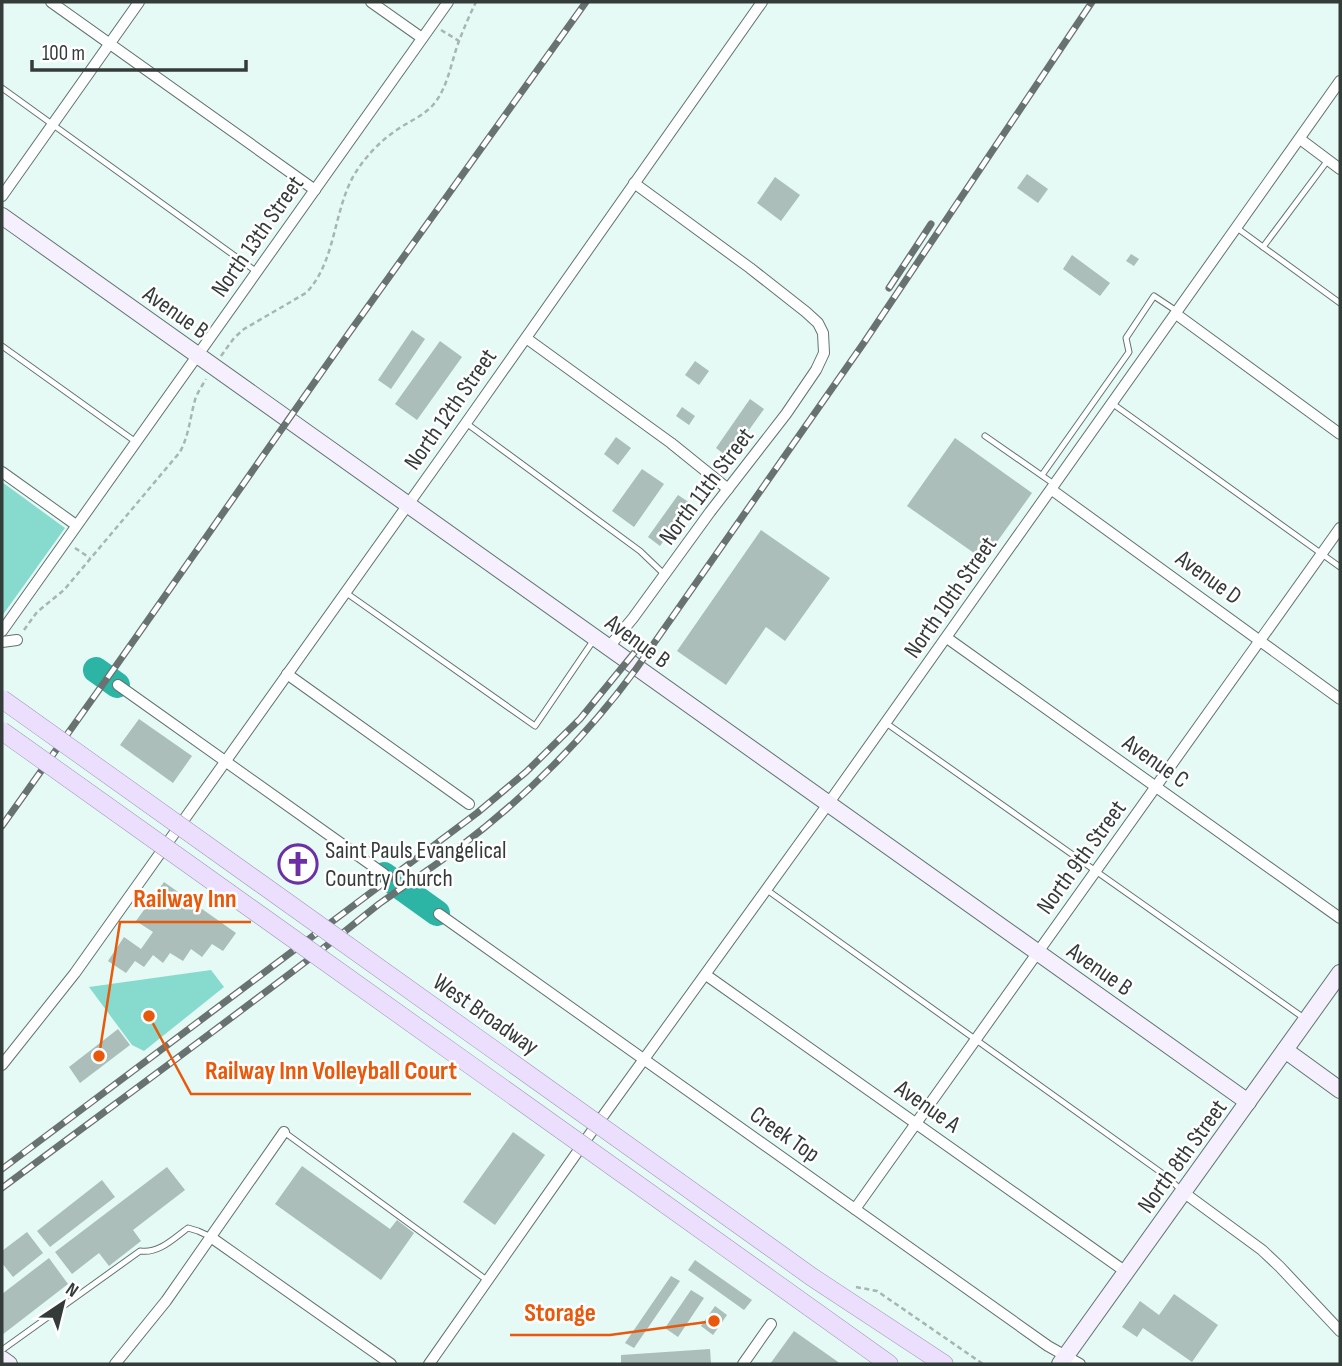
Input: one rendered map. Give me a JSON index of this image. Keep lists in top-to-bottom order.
{
  "streets": {
    "main road": ["West Broadway"],
    "street": [
      "North 13th Street",
      "Avenue B",
      "North 12th Street",
      "North 11th Street",
      "Avenue D",
      "North 10th Street",
      "Avenue C",
      "North 9th Street",
      "Avenue A",
      "Creek Top",
      "North 8th Street"
    ]
  },
  "crossings": [
    ["North 13th Street", "Avenue B"],
    ["Avenue B", "North 12th Street"],
    ["Avenue B", "North 11th Street"],
    ["Avenue B", "North 10th Street"],
    ["Avenue B", "North 9th Street"],
    ["Avenue B", "North 8th Street"],
    ["North 12th Street", "North 11th Street"],
    ["Avenue D", "North 10th Street"],
    ["Avenue D", "North 9th Street"],
    ["North 10th Street", "Avenue C"],
    ["North 10th Street", "Avenue A"],
    ["North 10th Street", "Creek Top"],
    ["Avenue C", "North 9th Street"],
    ["North 9th Street", "Avenue A"],
    ["North 9th Street", "Creek Top"],
    ["Avenue A", "North 8th Street"],
    ["Creek Top", "North 8th Street"]
  ],
  "places": {
    "church": ["Saint Pauls Evangelical Country Church"],
    "other": ["Railway Inn Volleyball Court", "Railway Inn", "Storage"]
  },
  "scale_bar": "100 m",
  "north": "top right"
}
